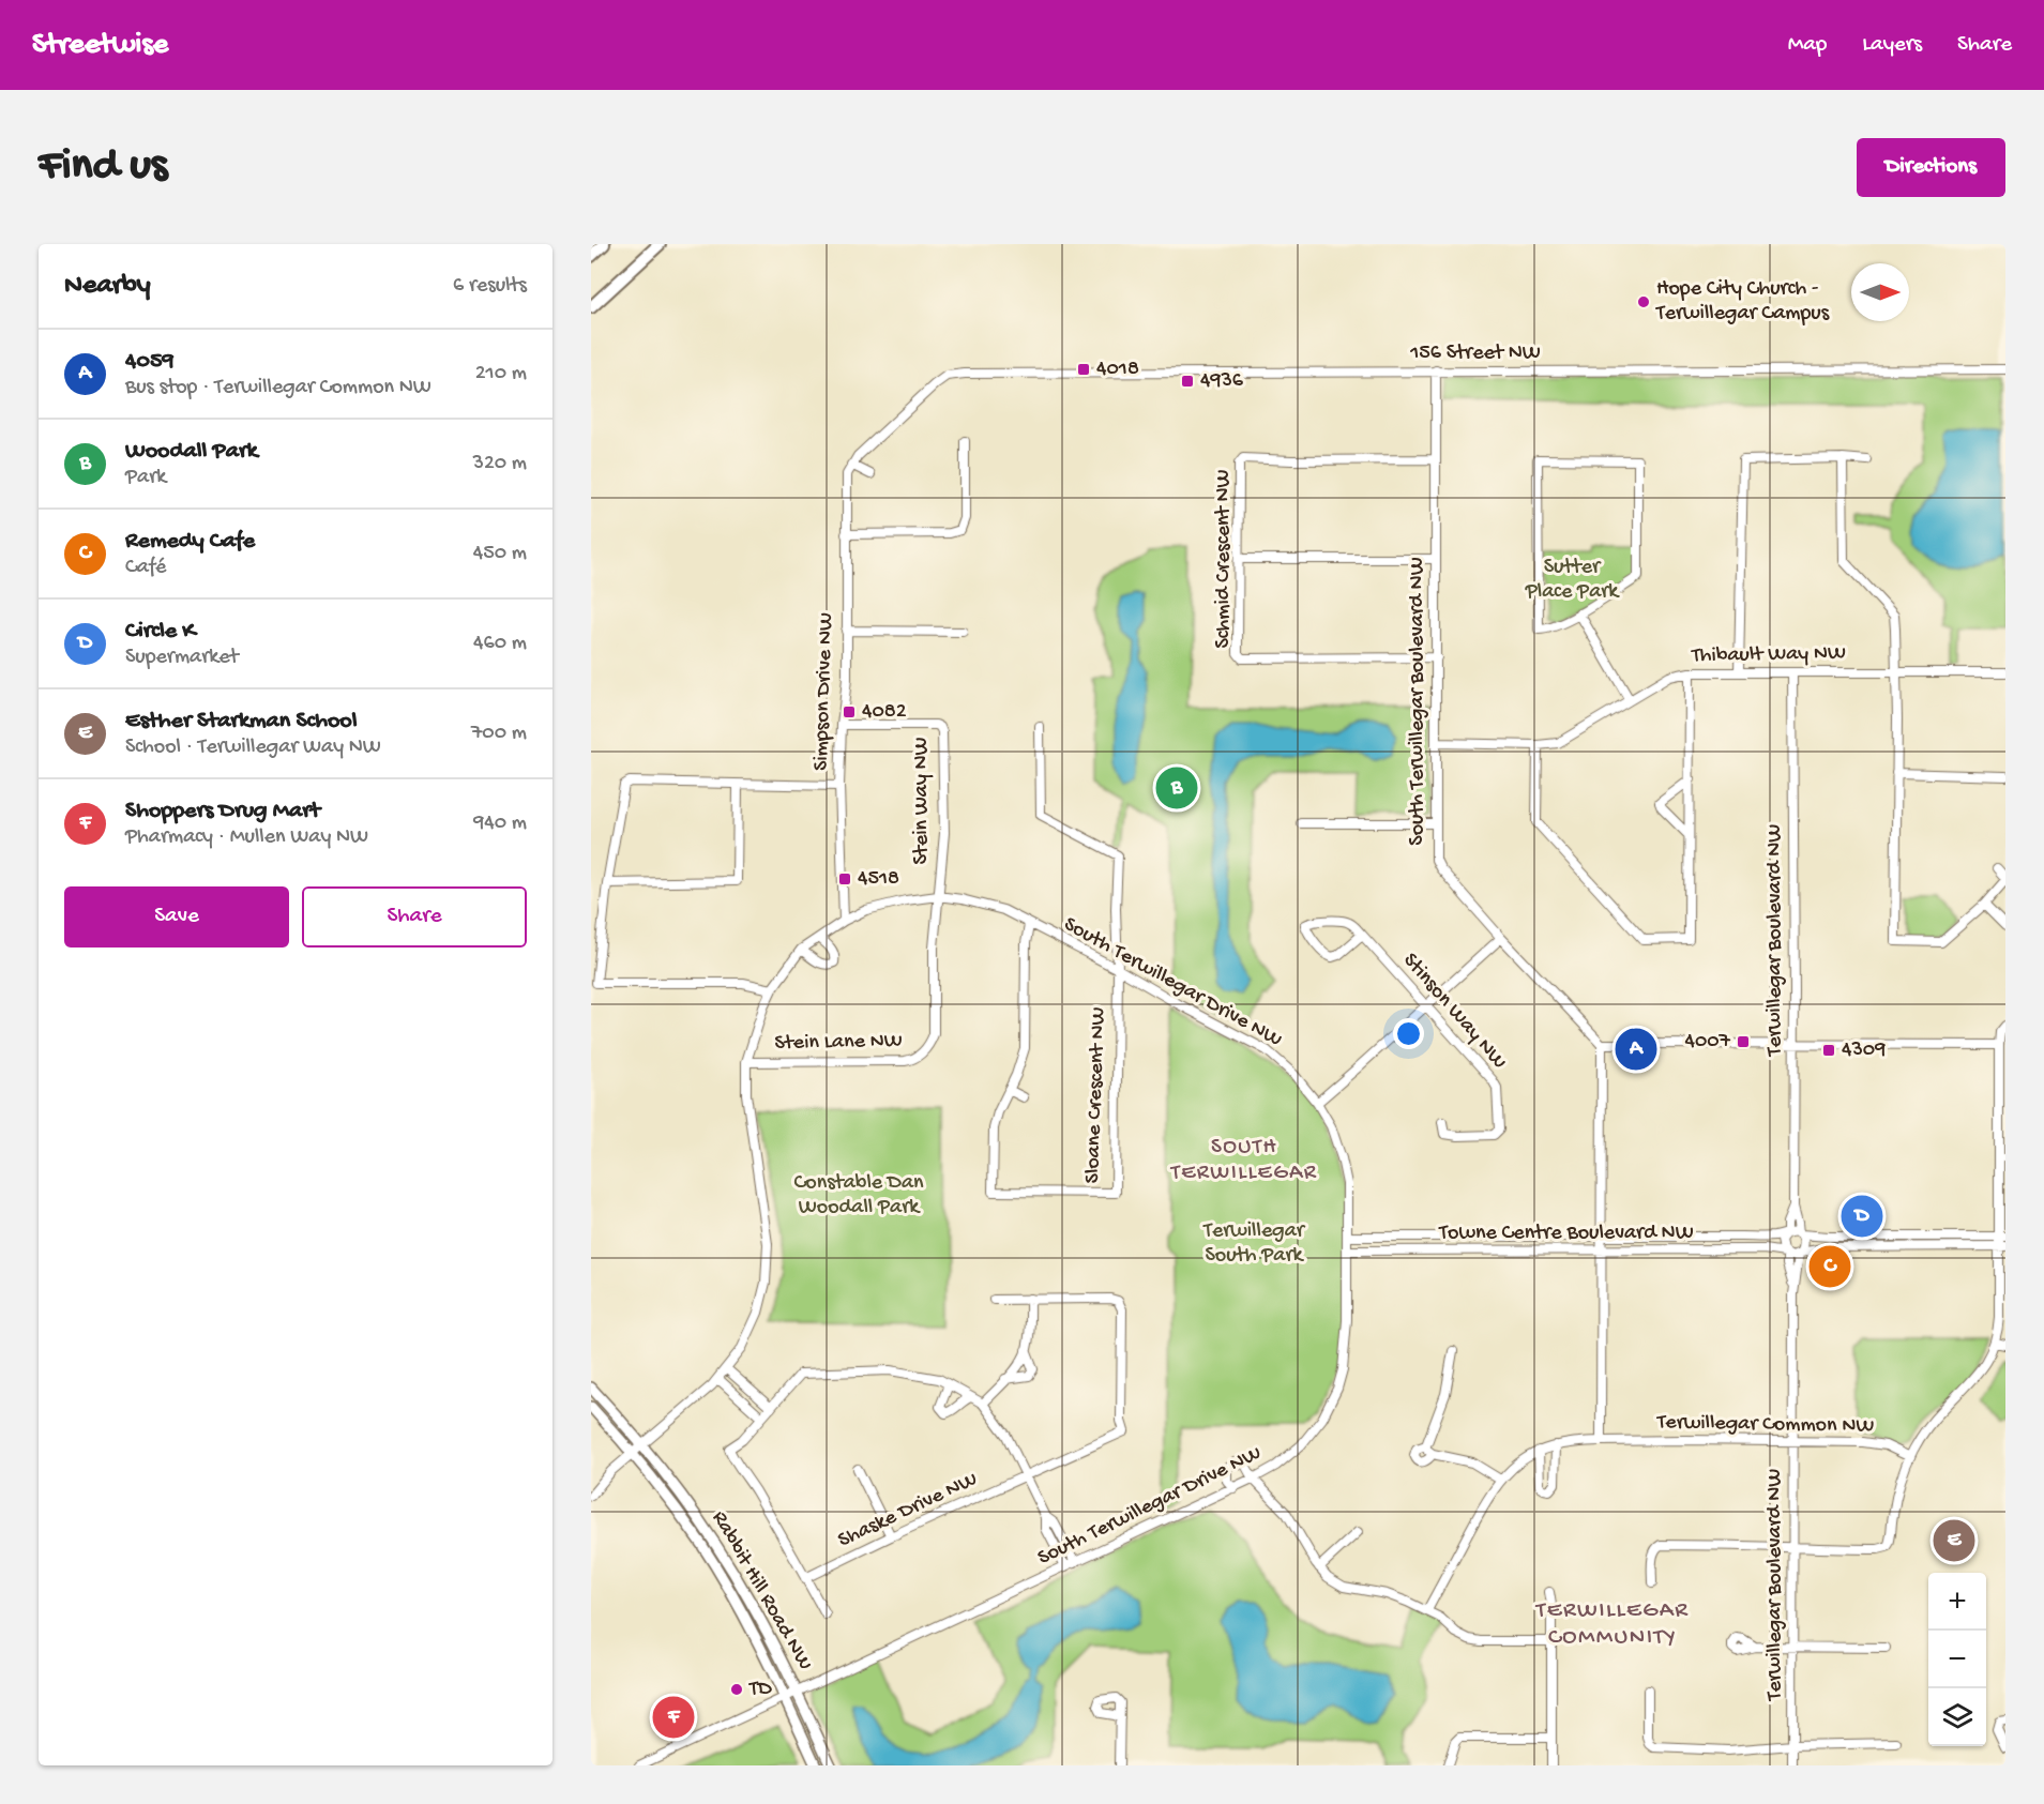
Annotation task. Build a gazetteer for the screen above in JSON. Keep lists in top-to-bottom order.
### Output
{
  "streets": {
    "main road": ["Rabbit Hill Road NW"],
    "street": [
      "156 Street NW",
      "Schmid Crescent NW",
      "Thibault Way NW",
      "Simpson Drive NW",
      "South Terwillegar Boulevard NW",
      "Stein Way NW",
      "Terwillegar Boulevard NW",
      "South Terwillegar Drive NW",
      "Stinson Way NW",
      "Stein Lane NW",
      "Sloane Crescent NW",
      "Towne Centre Boulevard NW",
      "Terwillegar Common NW",
      "Shaske Drive NW"
    ]
  },
  "crossings": [
    ["156 Street NW", "Simpson Drive NW"],
    ["156 Street NW", "South Terwillegar Boulevard NW"],
    ["Schmid Crescent NW", "South Terwillegar Boulevard NW"],
    ["Thibault Way NW", "South Terwillegar Boulevard NW"],
    ["Thibault Way NW", "Terwillegar Boulevard NW"],
    ["Simpson Drive NW", "Stein Way NW"],
    ["Simpson Drive NW", "South Terwillegar Drive NW"],
    ["Stein Way NW", "South Terwillegar Drive NW"],
    ["Stein Way NW", "Stein Lane NW"],
    ["Terwillegar Boulevard NW", "Towne Centre Boulevard NW"],
    ["Terwillegar Boulevard NW", "Terwillegar Common NW"],
    ["South Terwillegar Drive NW", "Stein Lane NW"],
    ["South Terwillegar Drive NW", "Sloane Crescent NW"],
    ["South Terwillegar Drive NW", "Towne Centre Boulevard NW"],
    ["South Terwillegar Drive NW", "Rabbit Hill Road NW"]
  ],
  "districts": ["SOUTH TERWILLEGAR", "TERWILLEGAR COMMUNITY"],
  "parks": ["Sutter Place Park", "Constable Dan Woodall Park", "Terwillegar South Park"],
  "places": {
    "other": ["Hope City Church - Terwillegar Campus", "TD"],
    "transit": [
      "4018",
      "4936",
      "4082",
      "4518",
      "4007",
      "4309"
    ]
  },
  "north": "right",
  "page": {
    "header": "Streetwise",
    "nav": ["Map", "Layers", "Share"],
    "buttons": [
      "Directions",
      ["Save", "Share"]
    ],
    "title": "Find us",
    "heading": ["Nearby", "6 results"],
    "list": [
      {
        "mark": "A",
        "name": "4059",
        "note": "Bus stop · Terwillegar Common NW",
        "value": "210 m"
      },
      {
        "mark": "B",
        "name": "Woodall Park",
        "note": "Park",
        "value": "320 m"
      },
      {
        "mark": "C",
        "name": "Remedy Cafe",
        "note": "Café",
        "value": "450 m"
      },
      {
        "mark": "D",
        "name": "Circle K",
        "note": "Supermarket",
        "value": "460 m"
      },
      {
        "mark": "E",
        "name": "Esther Starkman School",
        "note": "School · Terwillegar Way NW",
        "value": "700 m"
      },
      {
        "mark": "F",
        "name": "Shoppers Drug Mart",
        "note": "Pharmacy · Mullen Way NW",
        "value": "940 m"
      }
    ],
    "pins": [
      "B",
      "A",
      "D",
      "C",
      "E",
      "F"
    ],
    "map_buttons": ["+", "−"]
  }
}
